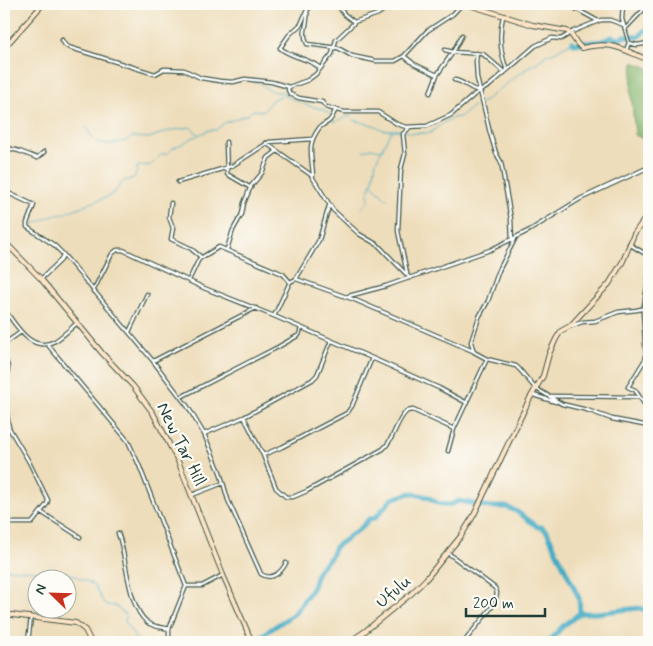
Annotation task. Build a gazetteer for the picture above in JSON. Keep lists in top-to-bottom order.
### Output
{
  "streets": {
    "street": ["New Tar Hill", "Ufulu"]
  },
  "scale_bar": "200 m",
  "north": "top left"
}
